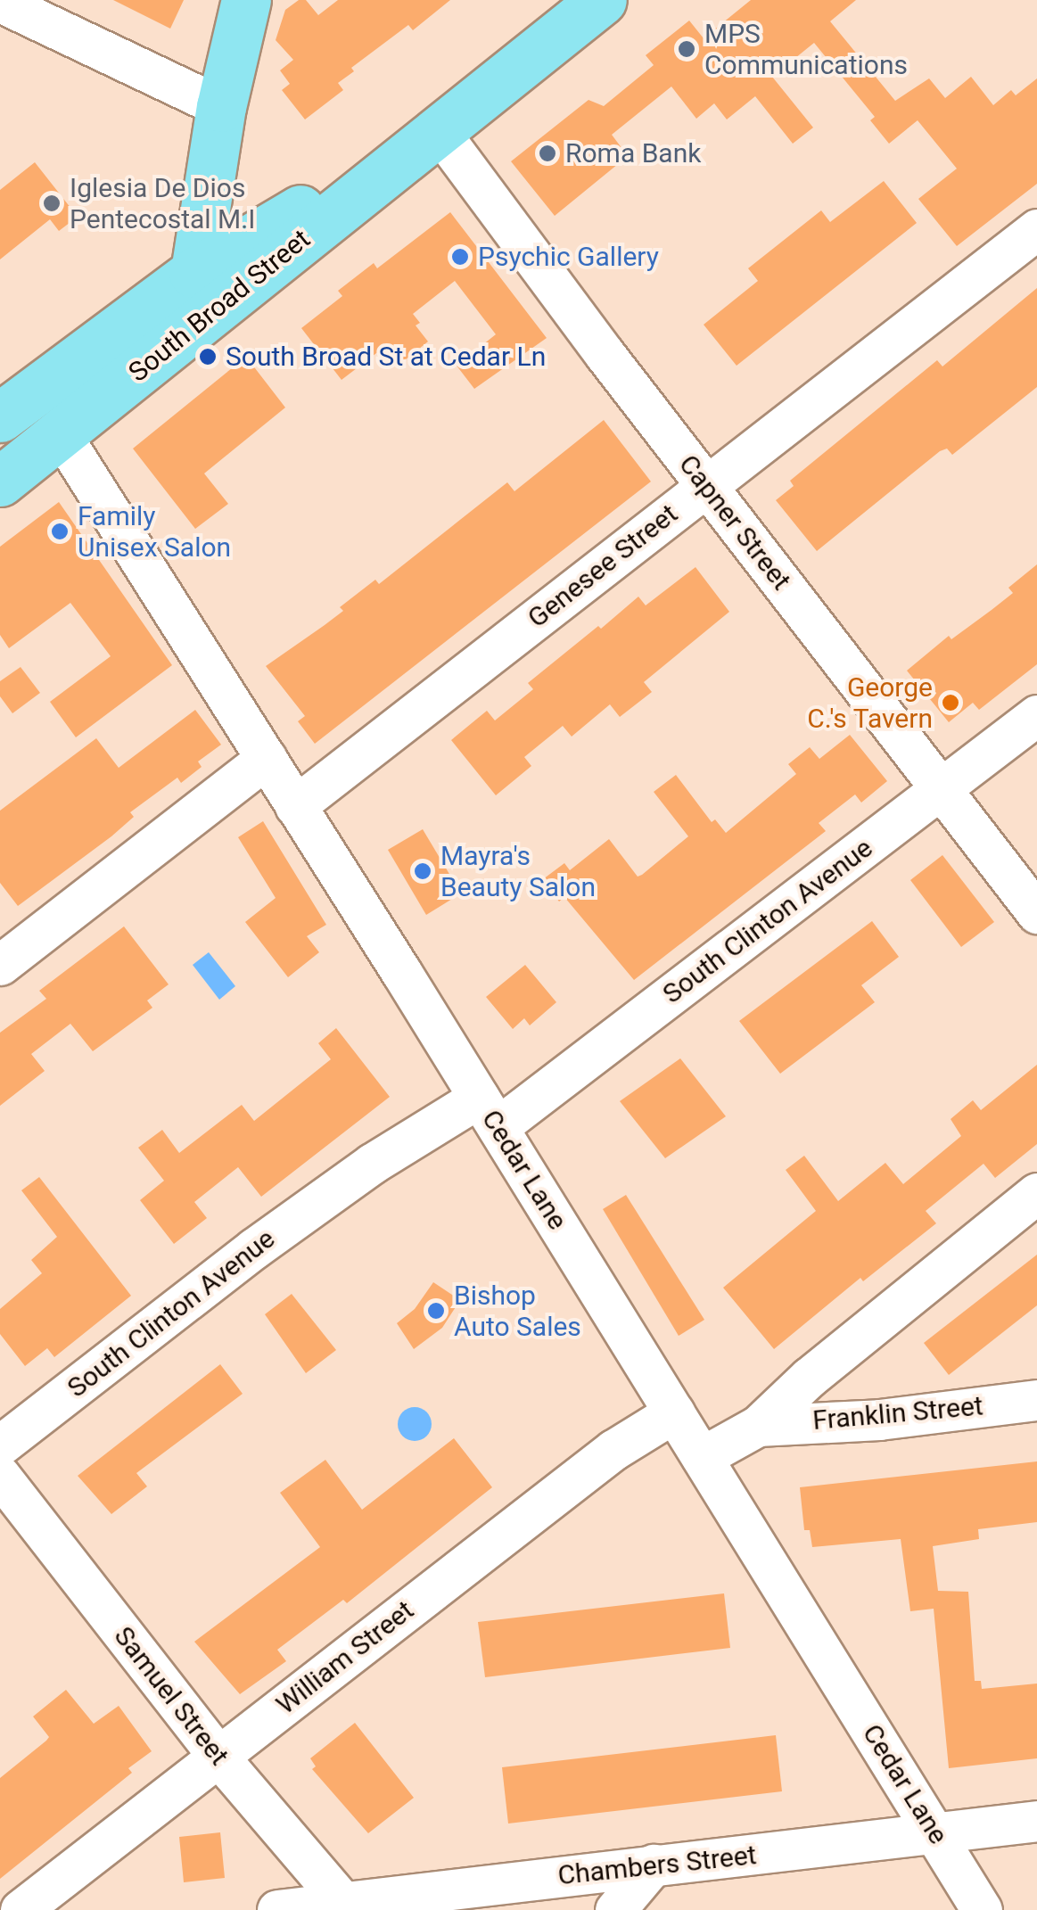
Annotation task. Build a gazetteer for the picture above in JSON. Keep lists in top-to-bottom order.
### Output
{
  "streets": {
    "main road": ["South Broad Street"],
    "street": [
      "Capner Street",
      "Genesee Street",
      "South Clinton Avenue",
      "Cedar Lane",
      "Franklin Street",
      "William Street",
      "Samuel Street",
      "Chambers Street"
    ]
  },
  "crossings": [
    ["South Broad Street", "Capner Street"],
    ["South Broad Street", "Cedar Lane"],
    ["Capner Street", "Genesee Street"],
    ["Capner Street", "South Clinton Avenue"],
    ["Genesee Street", "Cedar Lane"],
    ["South Clinton Avenue", "Cedar Lane"],
    ["Cedar Lane", "William Street"],
    ["Cedar Lane", "Chambers Street"],
    ["William Street", "Samuel Street"],
    ["Samuel Street", "Chambers Street"]
  ],
  "places": [
    "MPS Communications",
    "Roma Bank",
    "Iglesia De Dios Pentecostal M.I",
    "Psychic Gallery",
    "South Broad St at Cedar Ln",
    "Family Unisex Salon",
    "George C.'s Tavern",
    "Mayra's Beauty Salon",
    "Bishop Auto Sales"
  ]
}
